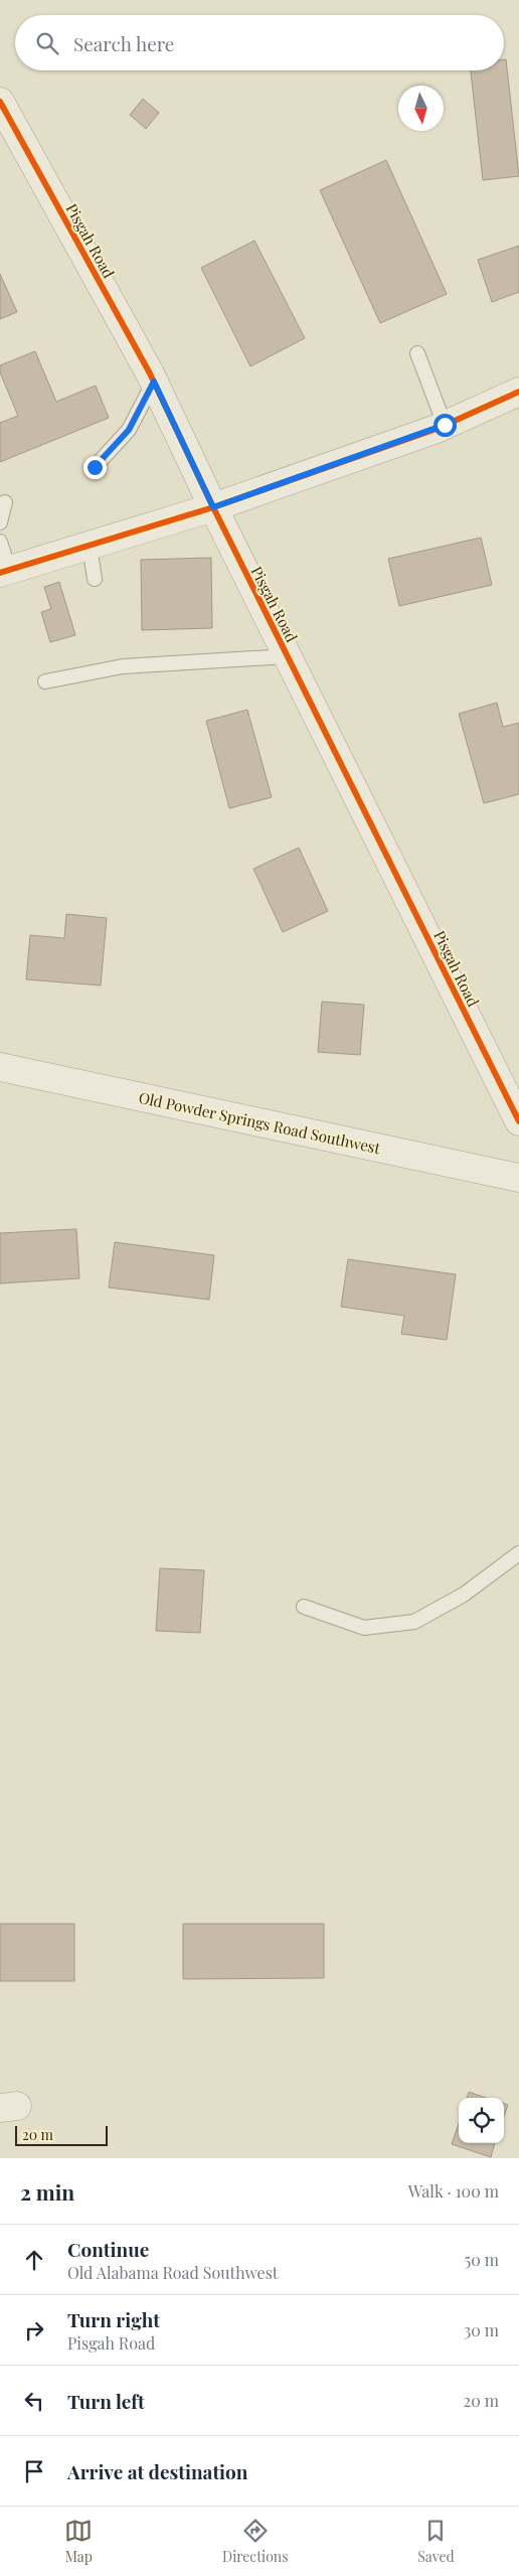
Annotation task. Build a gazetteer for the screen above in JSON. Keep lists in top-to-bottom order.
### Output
{
  "streets": {
    "street": ["Pisgah Road", "Old Powder Springs Road Southwest"]
  },
  "scale_bar": "20 m",
  "north": "bottom",
  "page": {
    "search": "Search here",
    "scale": "20 m",
    "heading": ["2 min", "Walk · 100 m"],
    "list": [
      ["Continue", "Old Alabama Road Southwest", "50 m"],
      ["Turn right", "Pisgah Road", "30 m"],
      ["Turn left", "20 m"],
      "Arrive at destination"
    ],
    "nav": ["Map", "Directions", "Saved"]
  }
}
